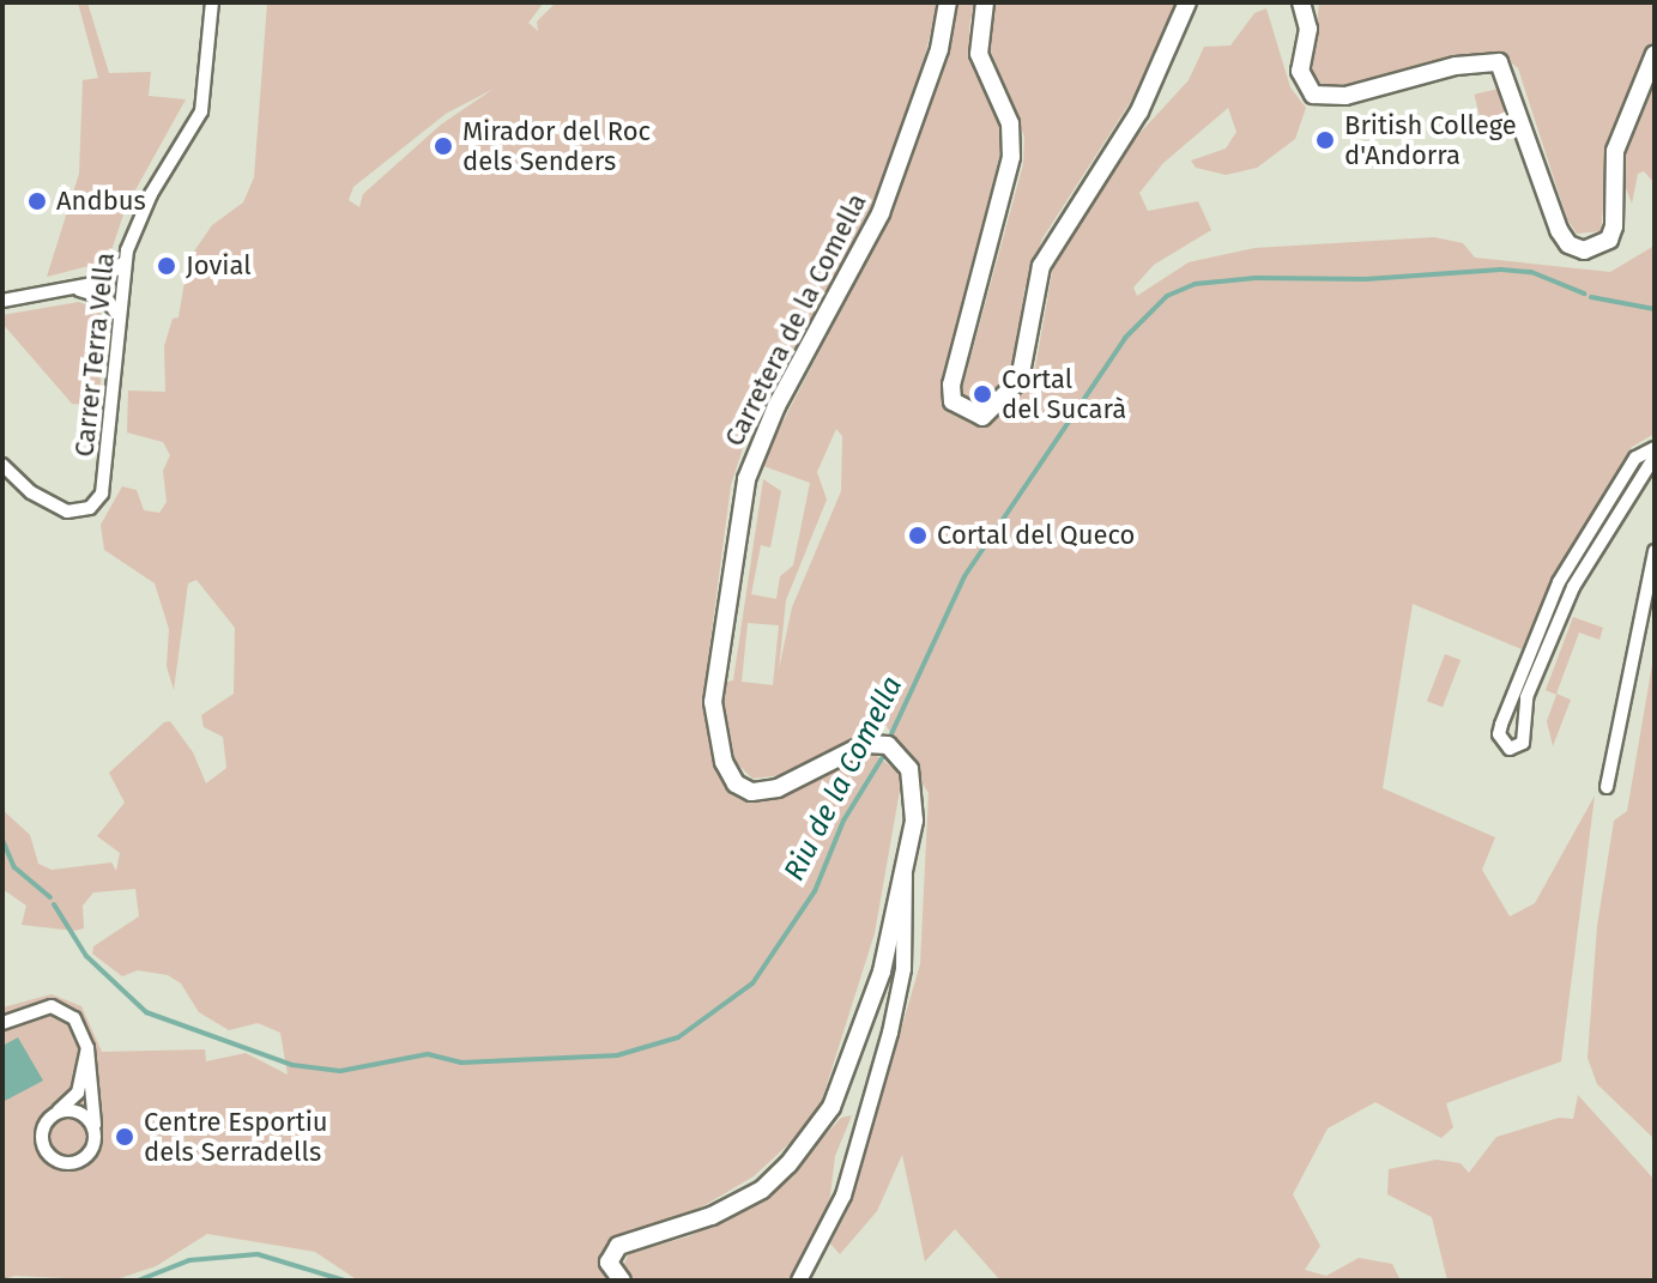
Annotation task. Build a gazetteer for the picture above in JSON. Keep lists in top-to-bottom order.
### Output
{
  "streets": {
    "main road": ["Carretera de la Comella"],
    "street": ["Carrer Terra Vella"]
  },
  "water": ["Riu de la Comella"],
  "places": [
    "British College d'Andorra",
    "Mirador del Roc dels Senders",
    "Andbus",
    "Jovial",
    "Cortal del Sucarà",
    "Cortal del Queco",
    "Centre Esportiu dels Serradells"
  ]
}
